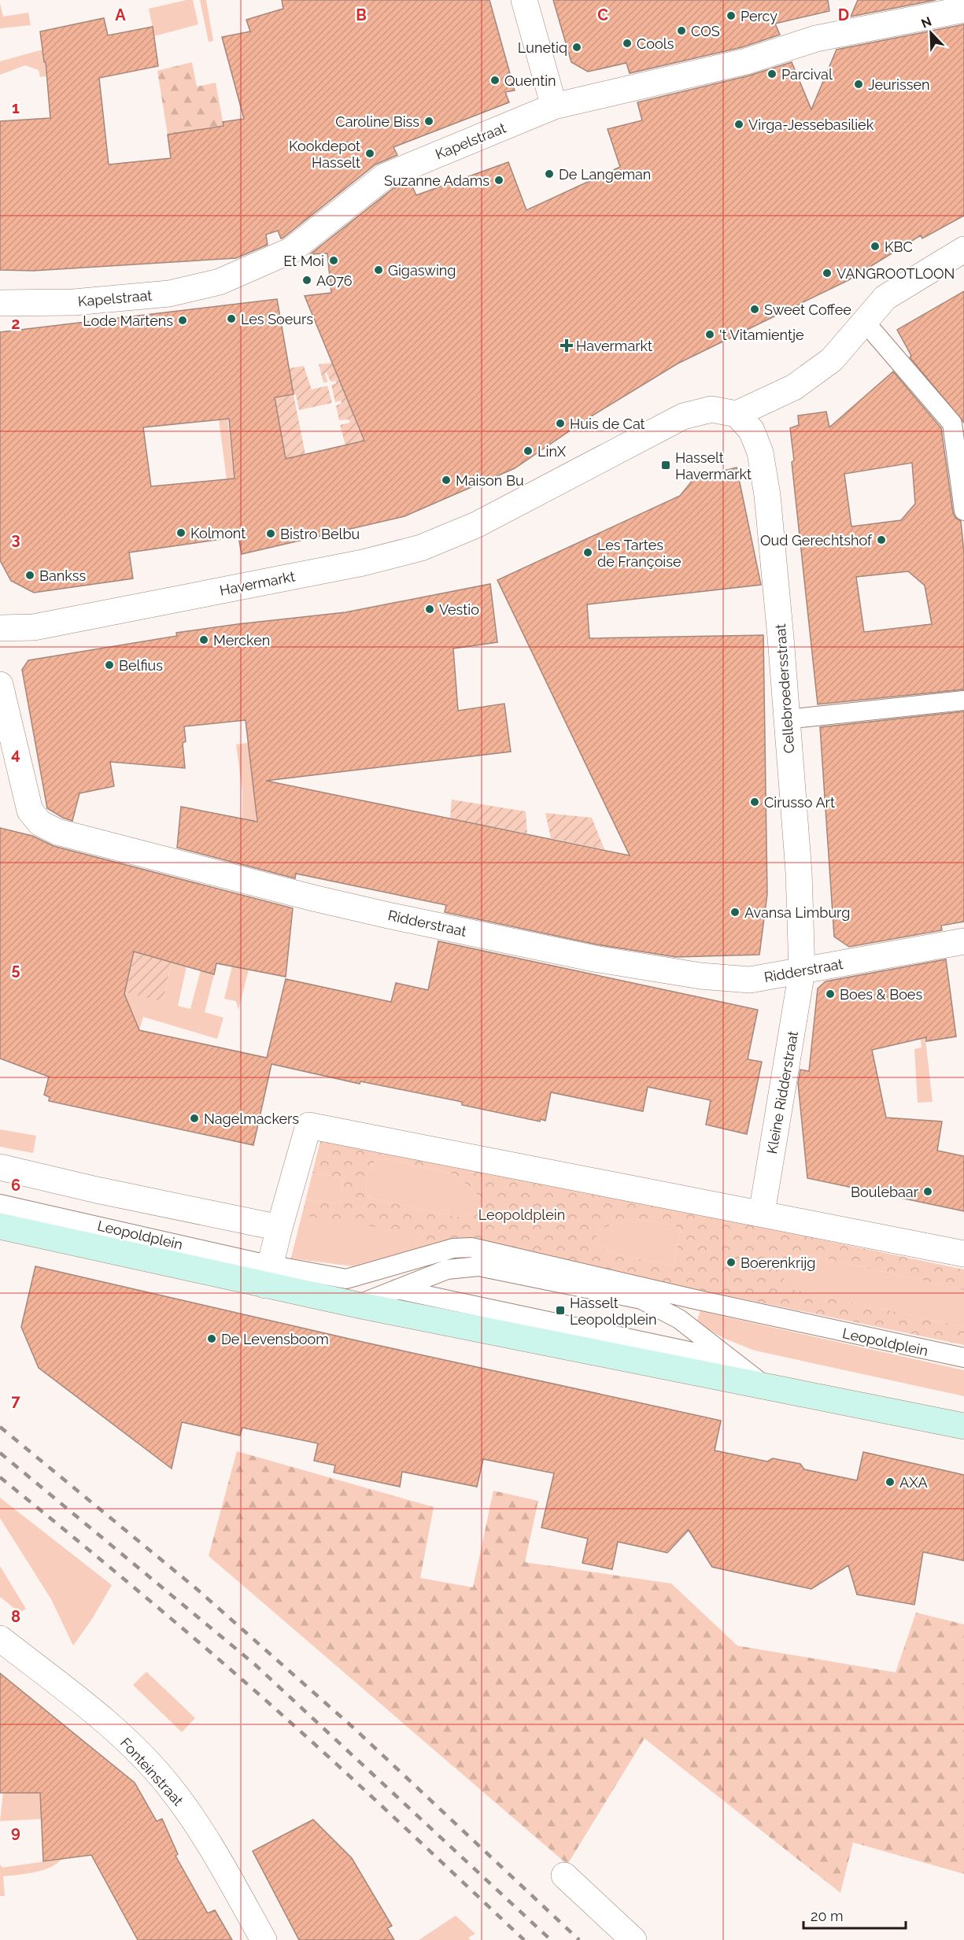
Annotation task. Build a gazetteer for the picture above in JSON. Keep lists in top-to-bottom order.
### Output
{
  "streets": {
    "main road": ["Leopoldplein"],
    "street": [
      "Kapelstraat",
      "Havermarkt",
      "Cellebroedersstraat",
      "Ridderstraat",
      "Kleine Ridderstraat",
      "Fonteinstraat"
    ]
  },
  "crossings": [
    ["Havermarkt", "Cellebroedersstraat"],
    ["Cellebroedersstraat", "Ridderstraat"],
    ["Cellebroedersstraat", "Kleine Ridderstraat"],
    ["Ridderstraat", "Kleine Ridderstraat"]
  ],
  "parks": ["Leopoldplein"],
  "places": {
    "other": [
      "Percy",
      "COS",
      "Cools",
      "Lunetiq",
      "Parcival",
      "Quentin",
      "Jeurissen",
      "Caroline Biss",
      "Virga-Jessebasiliek",
      "Kookdepot Hasselt",
      "De Langeman",
      "Suzanne Adams",
      "KBC",
      "Et Moi",
      "Gigaswing",
      "VANGROOTLOON",
      "AO76",
      "Sweet Coffee",
      "Les Soeurs",
      "Lode Martens",
      "'t Vitamientje",
      "Huis de Cat",
      "LinX",
      "Maison Bu",
      "Kolmont",
      "Bistro Belbu",
      "Oud Gerechtshof",
      "Les Tartes de Françoise",
      "Bankss",
      "Vestio",
      "Mercken",
      "Belfius",
      "Cirusso Art",
      "Avansa Limburg",
      "Boes & Boes",
      "Nagelmackers",
      "Boulebaar",
      "Boerenkrijg",
      "De Levensboom",
      "AXA"
    ],
    "health": ["Havermarkt"],
    "transit": ["Hasselt Havermarkt", "Hasselt Leopoldplein"]
  },
  "scale_bar": "20 m",
  "north": "top left",
  "grid": {
    "columns": [
      "A",
      "B",
      "C",
      "D"
    ],
    "rows": [
      "1",
      "2",
      "3",
      "4",
      "5",
      "6",
      "7",
      "8",
      "9"
    ]
  }
}
